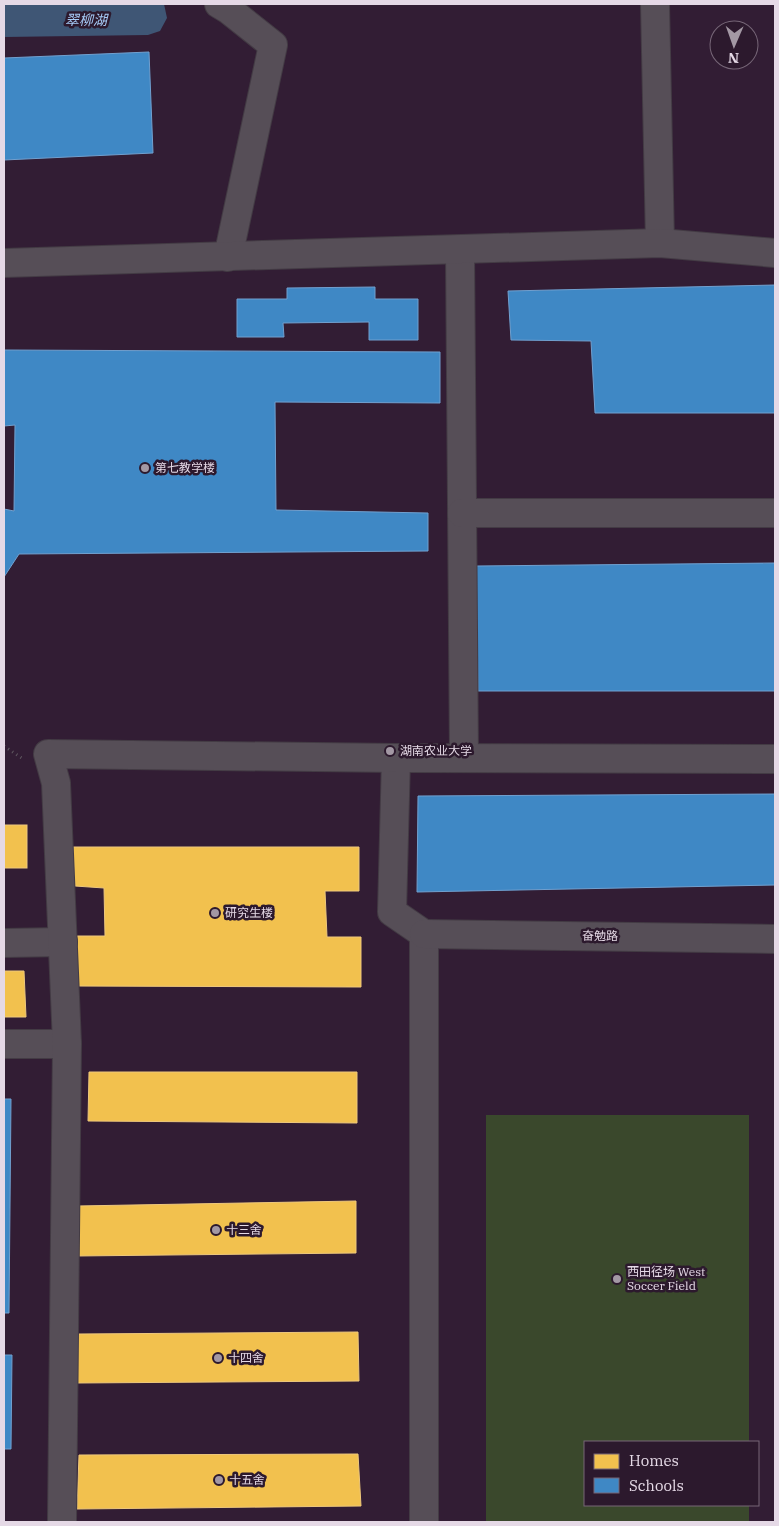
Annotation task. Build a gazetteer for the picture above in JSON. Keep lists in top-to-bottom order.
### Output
{
  "streets": {
    "street": ["奋勉路"]
  },
  "water": ["翠柳湖"],
  "places": [
    "第七教学楼",
    "湖南农业大学",
    "研究生楼",
    "十三舍",
    "西田径场 West Soccer Field",
    "十四舍",
    "十五舍"
  ],
  "legend": ["Homes", "Schools"],
  "north": "bottom"
}
